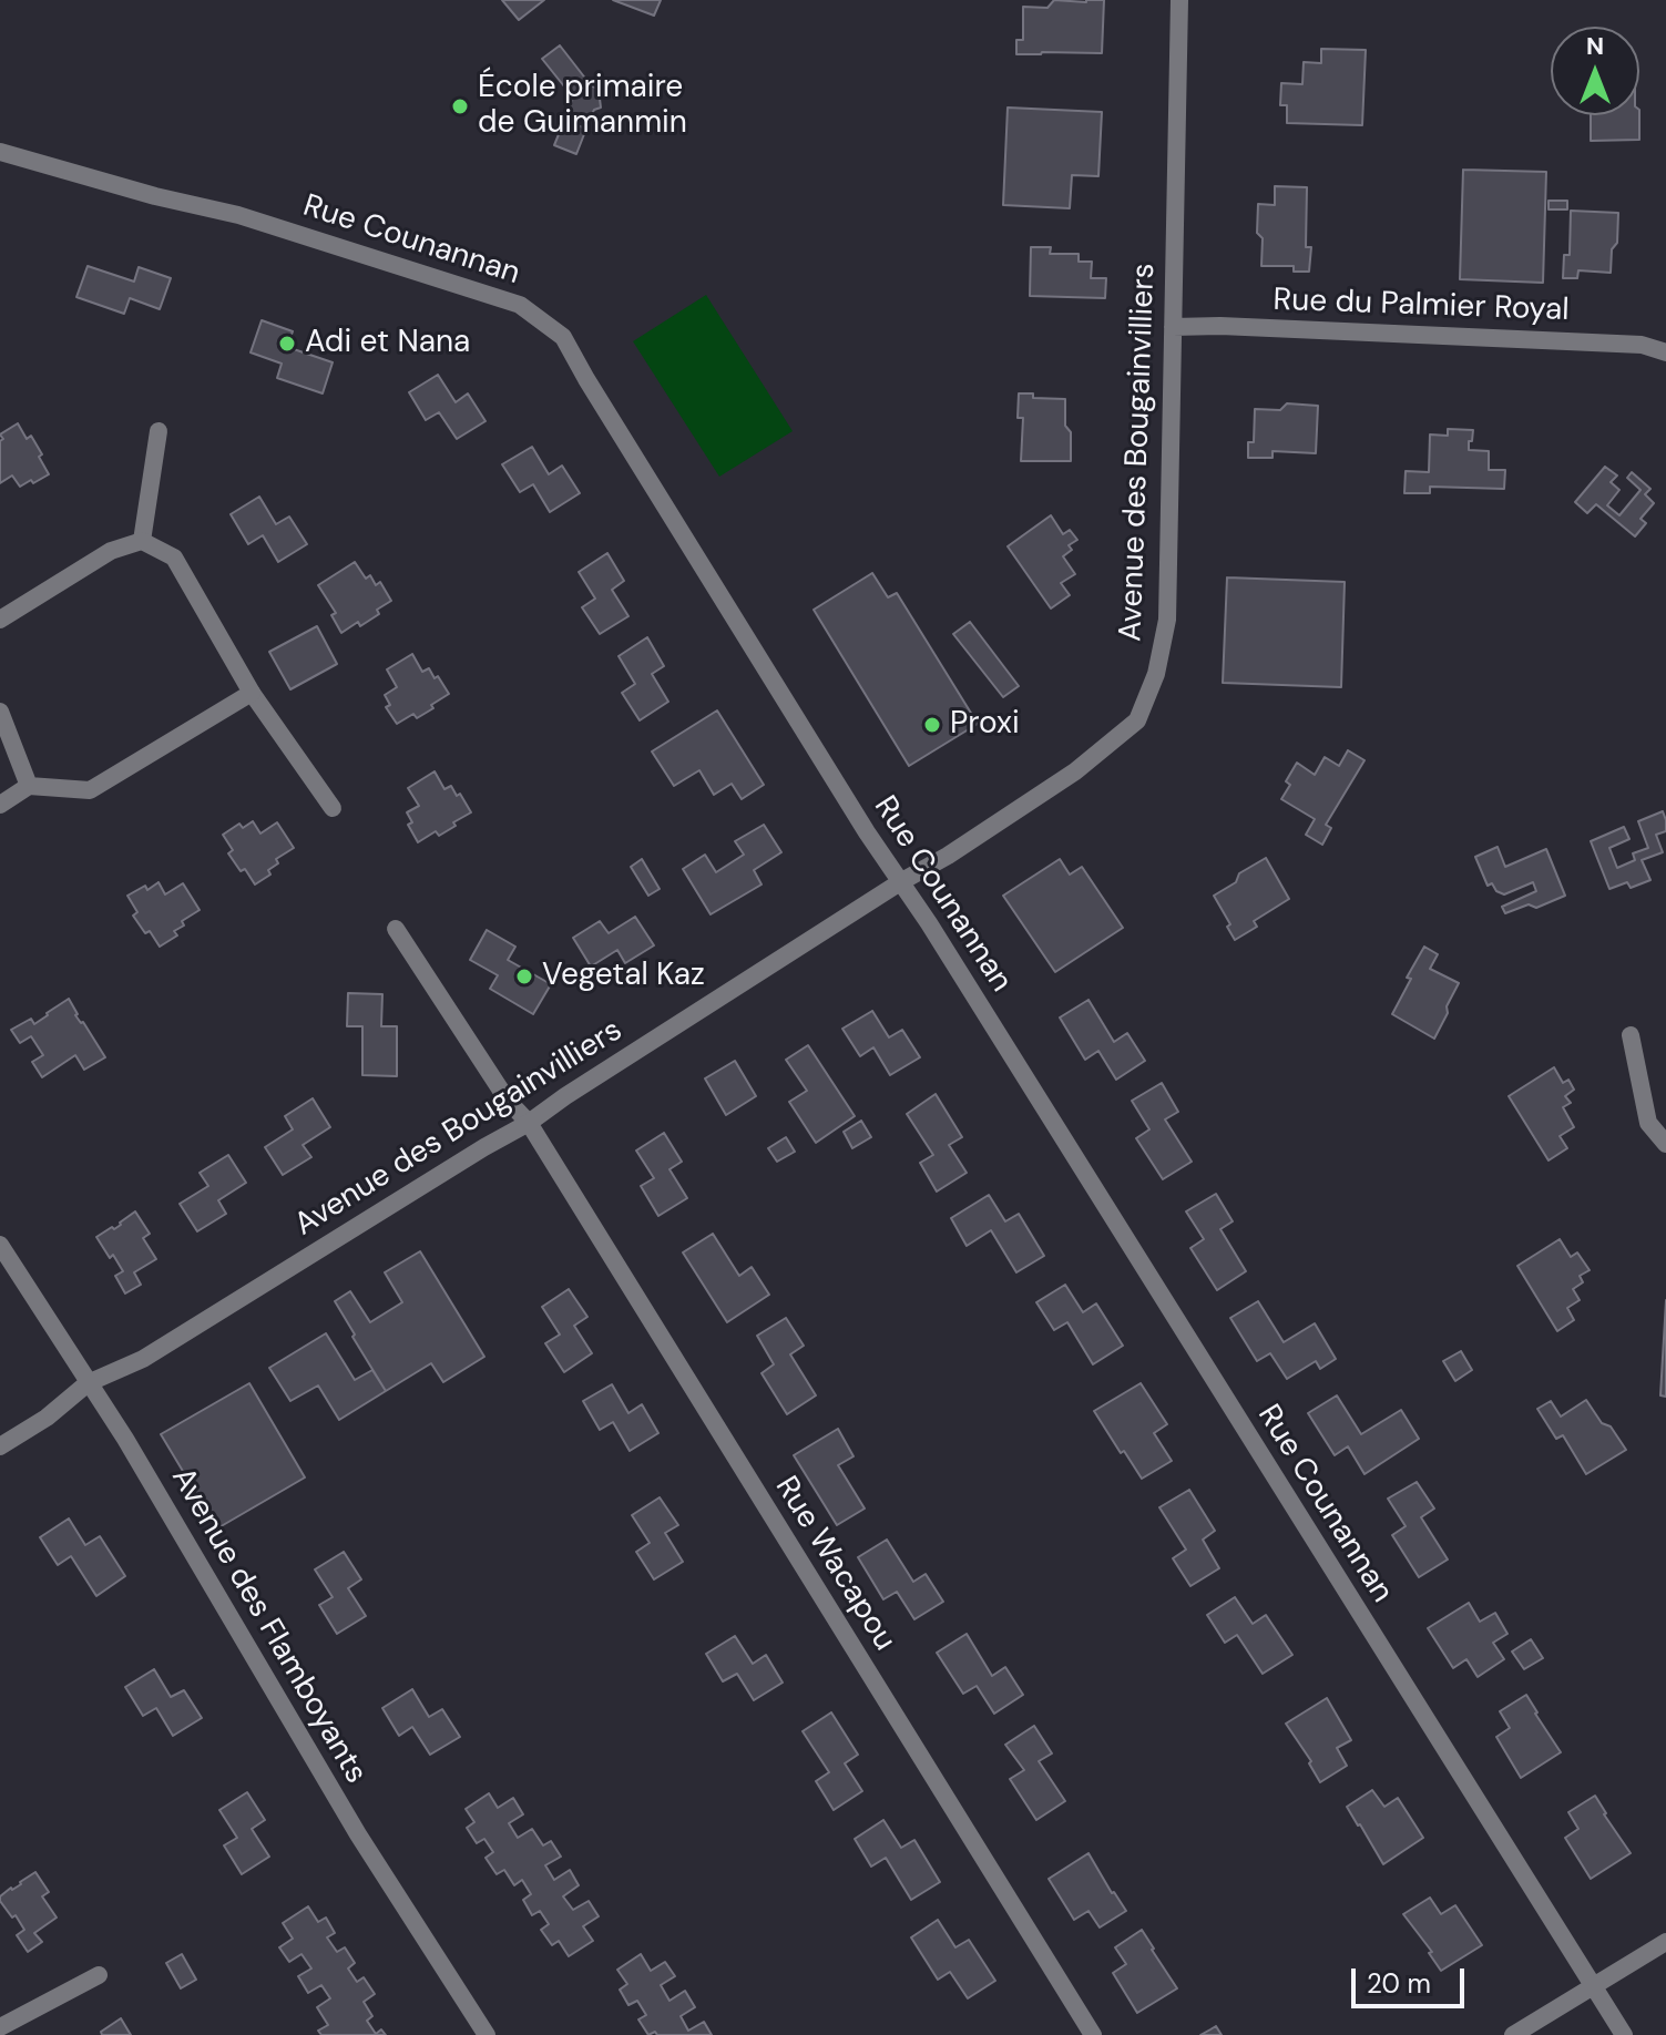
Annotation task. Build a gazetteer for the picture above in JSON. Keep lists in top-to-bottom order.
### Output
{
  "streets": {
    "street": [
      "Rue Counannan",
      "Rue du Palmier Royal",
      "Avenue des Bougainvilliers",
      "Rue Wacapou",
      "Avenue des Flamboyants"
    ]
  },
  "crossings": [
    ["Rue Counannan", "Avenue des Bougainvilliers"],
    ["Rue du Palmier Royal", "Avenue des Bougainvilliers"],
    ["Avenue des Bougainvilliers", "Rue Wacapou"],
    ["Avenue des Bougainvilliers", "Avenue des Flamboyants"]
  ],
  "places": [
    "École primaire de Guimanmin",
    "Adi et Nana",
    "Proxi",
    "Vegetal Kaz"
  ],
  "scale_bar": "20 m",
  "north": "top"
}
